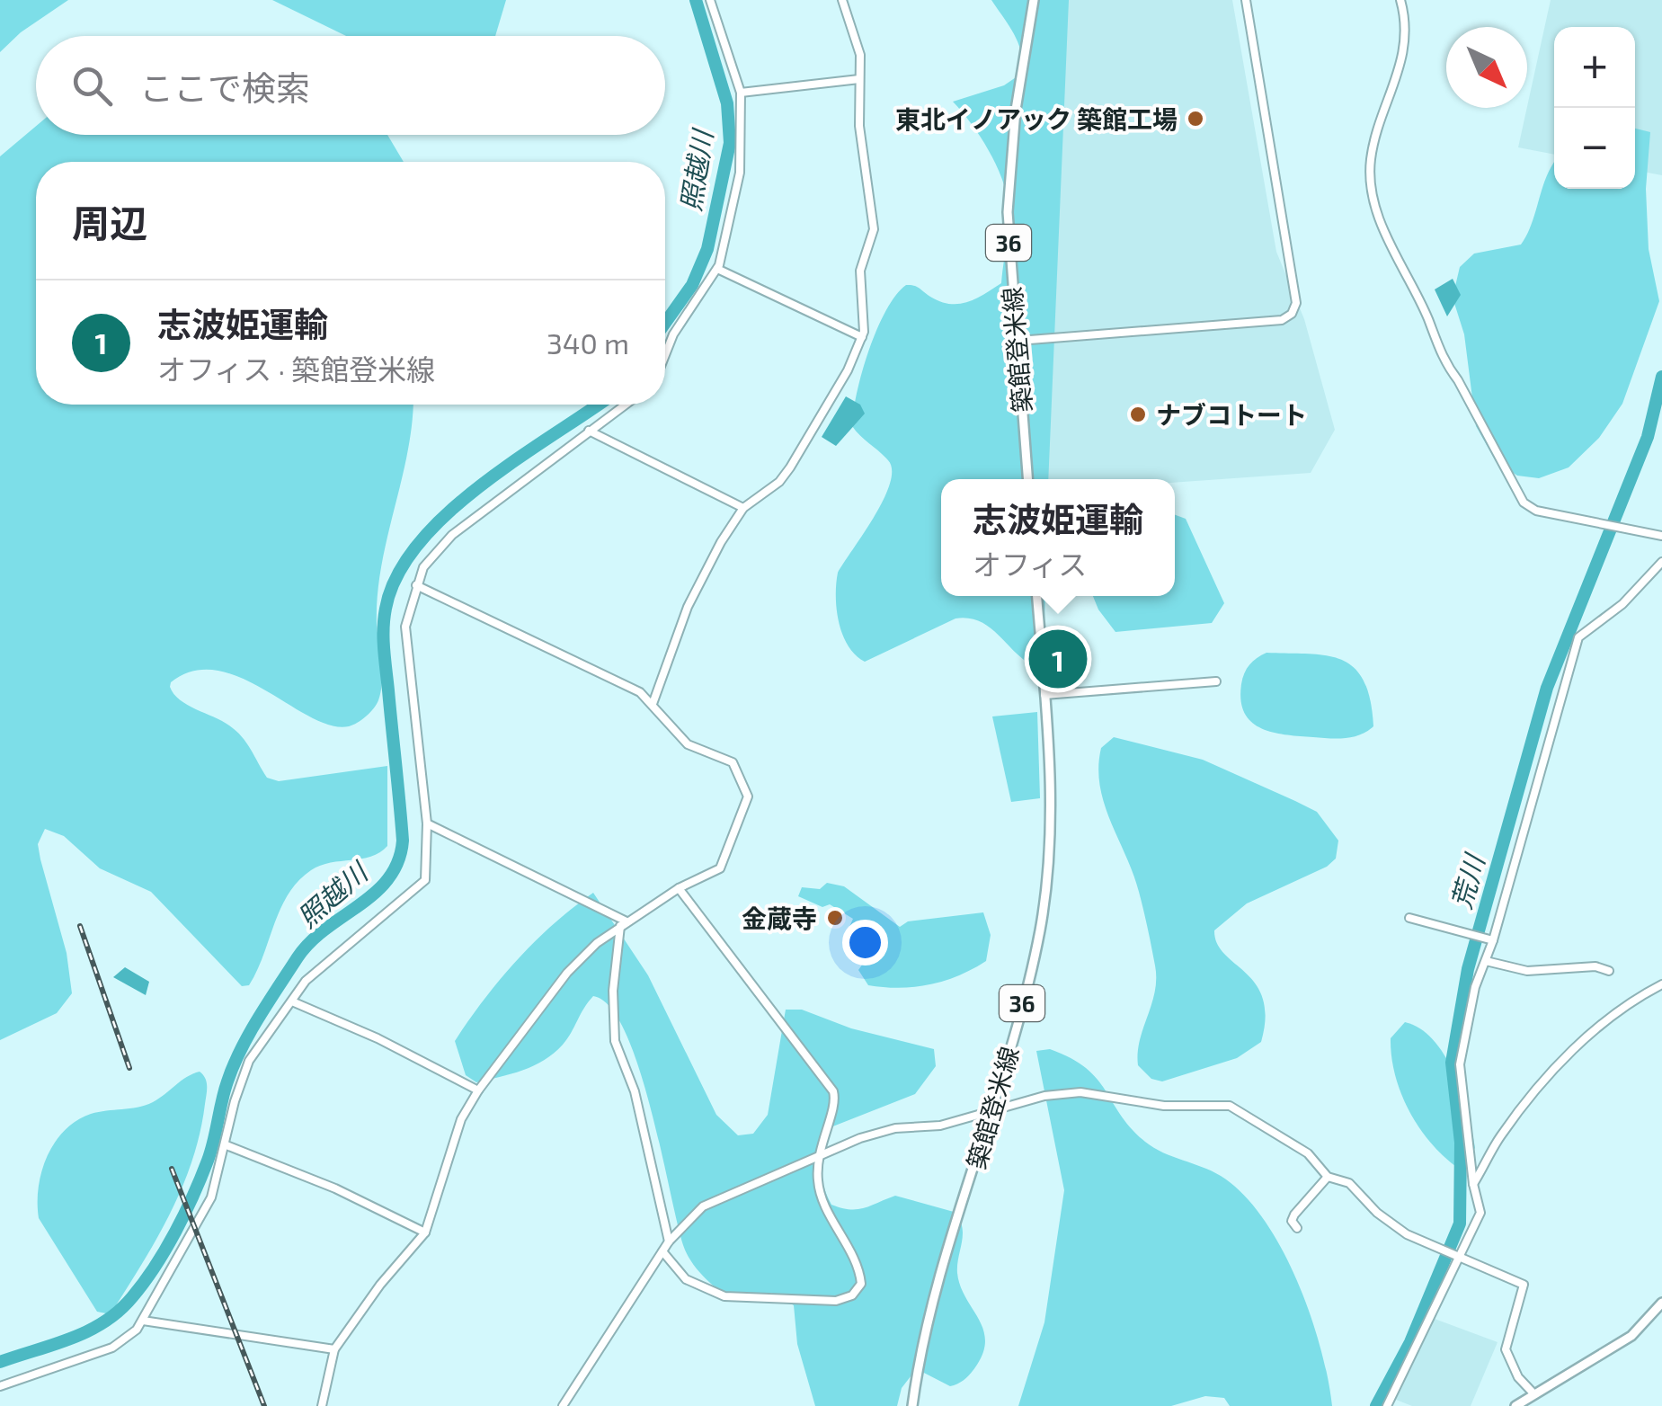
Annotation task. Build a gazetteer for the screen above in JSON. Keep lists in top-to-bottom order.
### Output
{
  "streets": {
    "main road": ["36", "築館登米線"]
  },
  "water": ["照越川", "荒川"],
  "places": ["東北イノアック 築館工場", "ナブコトート", "金蔵寺"],
  "north": "bottom right",
  "page": {
    "map_buttons": ["+", "−"],
    "search": "ここで検索",
    "heading": "周辺",
    "list": [
      {
        "mark": "1",
        "name": "志波姫運輸",
        "note": "オフィス · 築館登米線",
        "value": "340 m"
      }
    ],
    "popup": ["志波姫運輸", "オフィス"],
    "pins": "1"
  }
}
